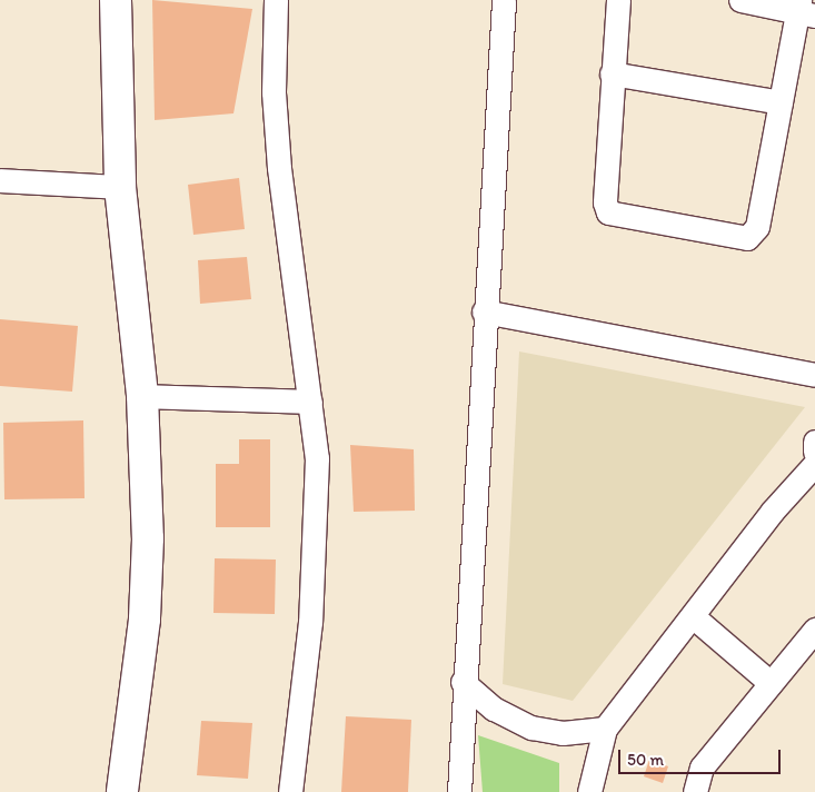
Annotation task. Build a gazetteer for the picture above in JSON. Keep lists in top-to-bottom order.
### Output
{
  "scale_bar": "50 m"
}
